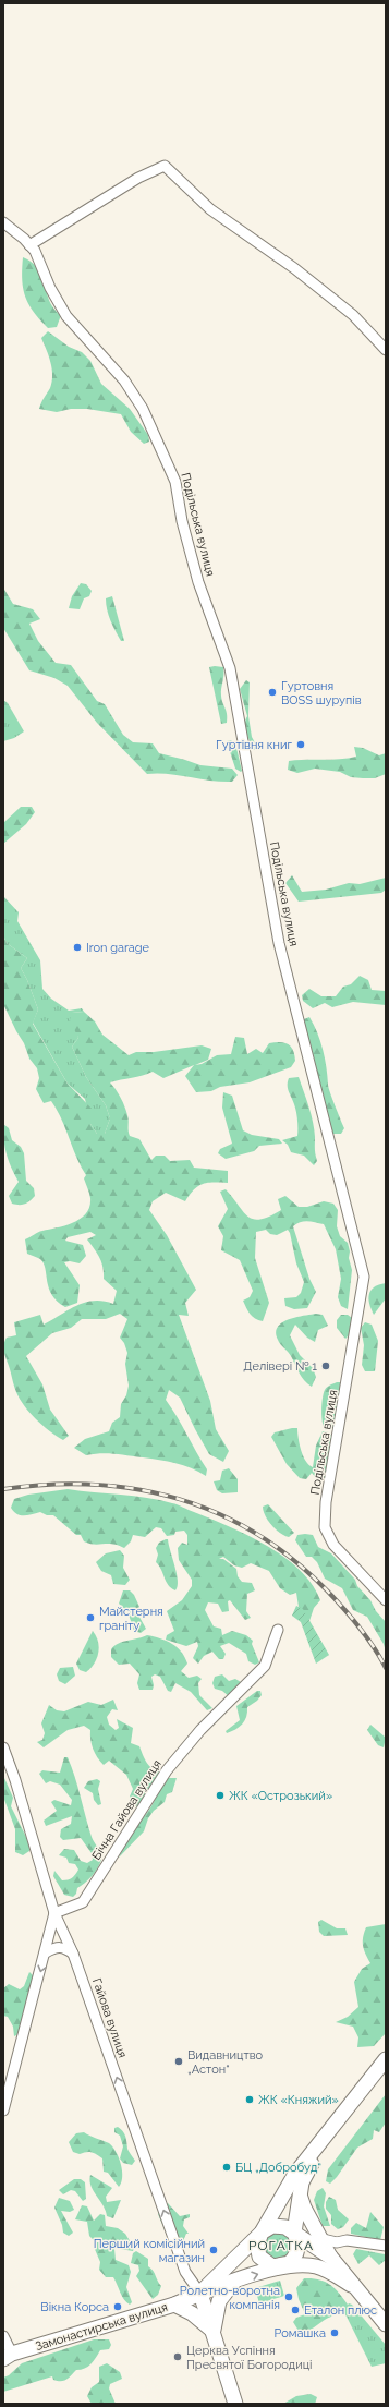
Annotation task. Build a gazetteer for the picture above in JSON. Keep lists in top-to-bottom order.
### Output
{
  "streets": {
    "main road": ["Замонастирська вулиця"],
    "street": ["Подільська вулиця", "Бічна Гайова вулиця", "Гайова вулиця"]
  },
  "crossings": [
    ["Бічна Гайова вулиця", "Гайова вулиця"],
    ["Гайова вулиця", "Замонастирська вулиця"]
  ],
  "one_way": ["Гайова вулиця"],
  "districts": ["РОГАТКА"],
  "places": [
    "Гуртовня BOSS шурупів",
    "Гуртівня книг",
    "Iron garage",
    "Делівері № 1",
    "Майстерня граніту",
    "ЖК «Острозький»",
    "Видавництво „Астон“",
    "ЖК «Княжий»",
    "БЦ „Добробуд“",
    "Перший комісійний магазин",
    "Ролетно-воротна компанія",
    "Вікна Корса",
    "Еталон плюс",
    "Ромашка",
    "Церква Успіння Пресвятої Богородиці"
  ]
}
